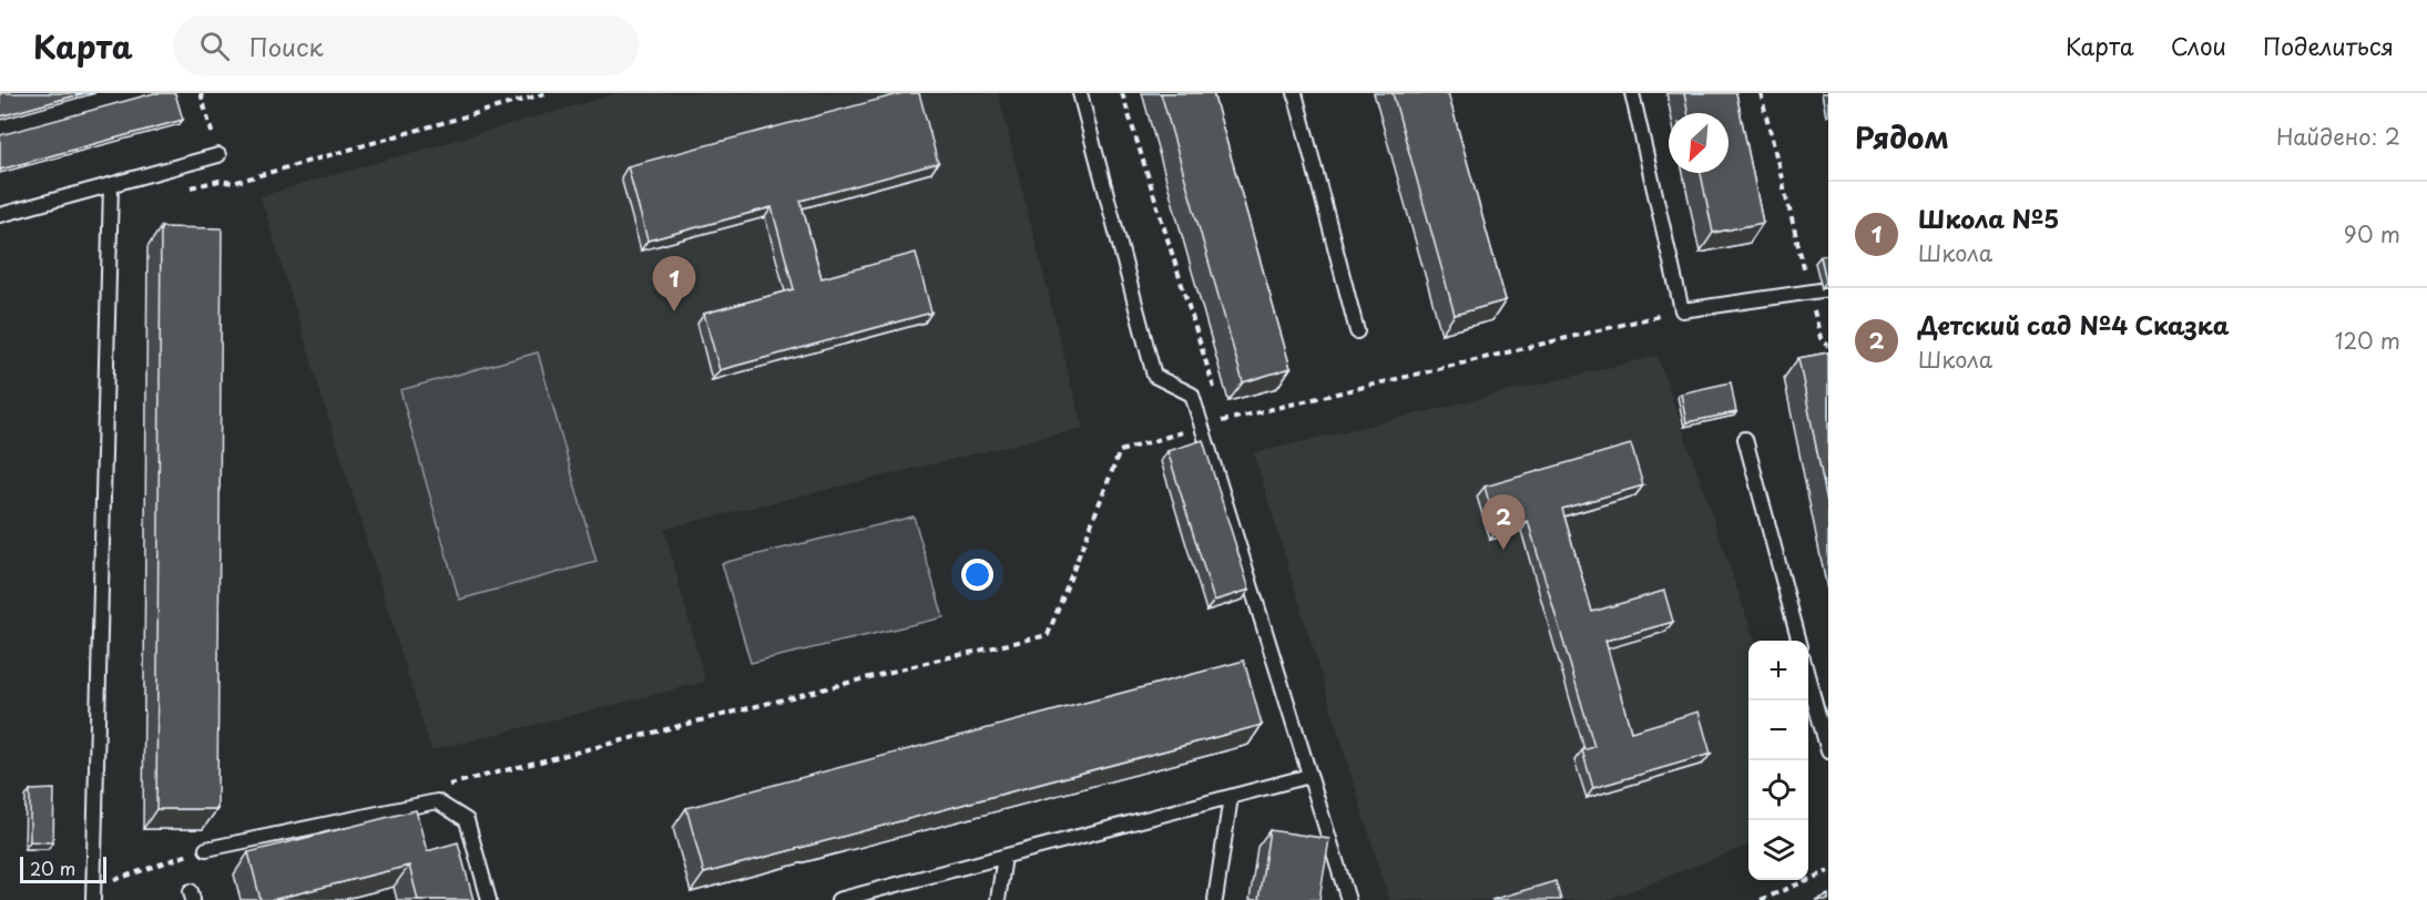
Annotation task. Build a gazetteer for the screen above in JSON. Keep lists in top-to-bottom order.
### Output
{
  "scale_bar": "20 m",
  "north": "bottom left",
  "page": {
    "header": "Карта",
    "search": "Поиск",
    "nav": ["Карта", "Слои", "Поделиться"],
    "heading": ["Рядом", "Найдено: 2"],
    "list": [
      {
        "mark": "1",
        "name": "Школа №5",
        "note": "Школа",
        "value": "90 m"
      },
      {
        "mark": "2",
        "name": "Детский сад №4 Сказка",
        "note": "Школа",
        "value": "120 m"
      }
    ],
    "pins": ["1", "2"],
    "map_buttons": ["+", "−"],
    "scale": "20 m"
  }
}
